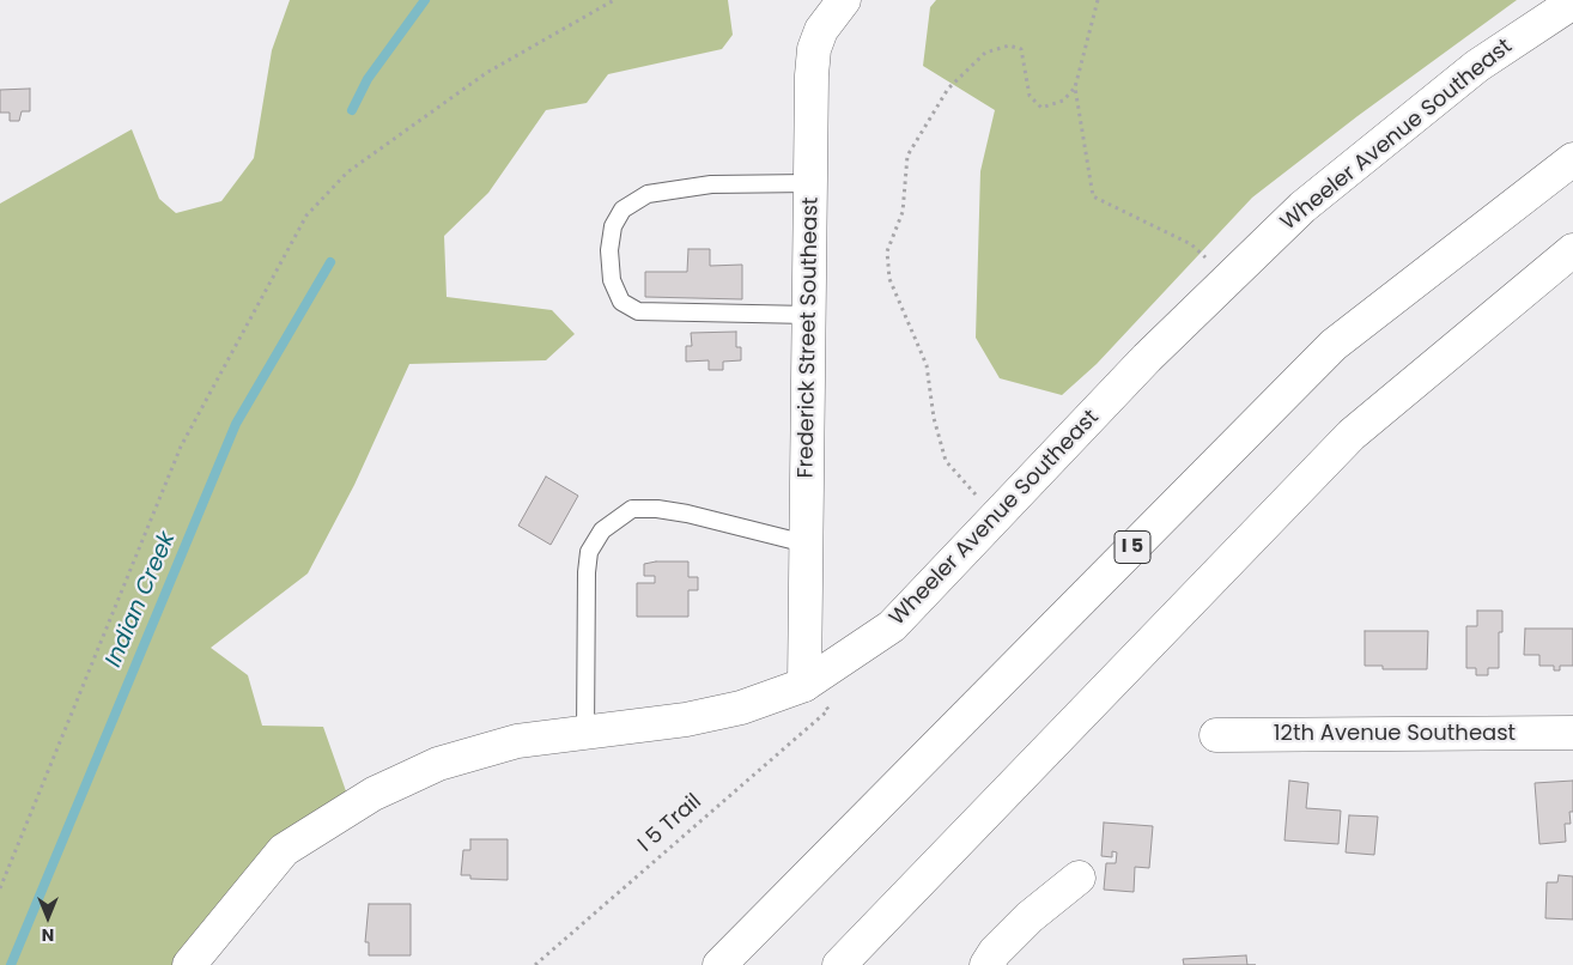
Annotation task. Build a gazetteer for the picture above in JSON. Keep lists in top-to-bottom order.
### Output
{
  "streets": {
    "main road": [
      "Wheeler Avenue Southeast",
      "Frederick Street Southeast",
      "I 5",
      "12th Avenue Southeast"
    ],
    "path": ["I 5 Trail"]
  },
  "crossings": [
    ["Wheeler Avenue Southeast", "Frederick Street Southeast"]
  ],
  "water": ["Indian Creek"],
  "north": "bottom"
}
